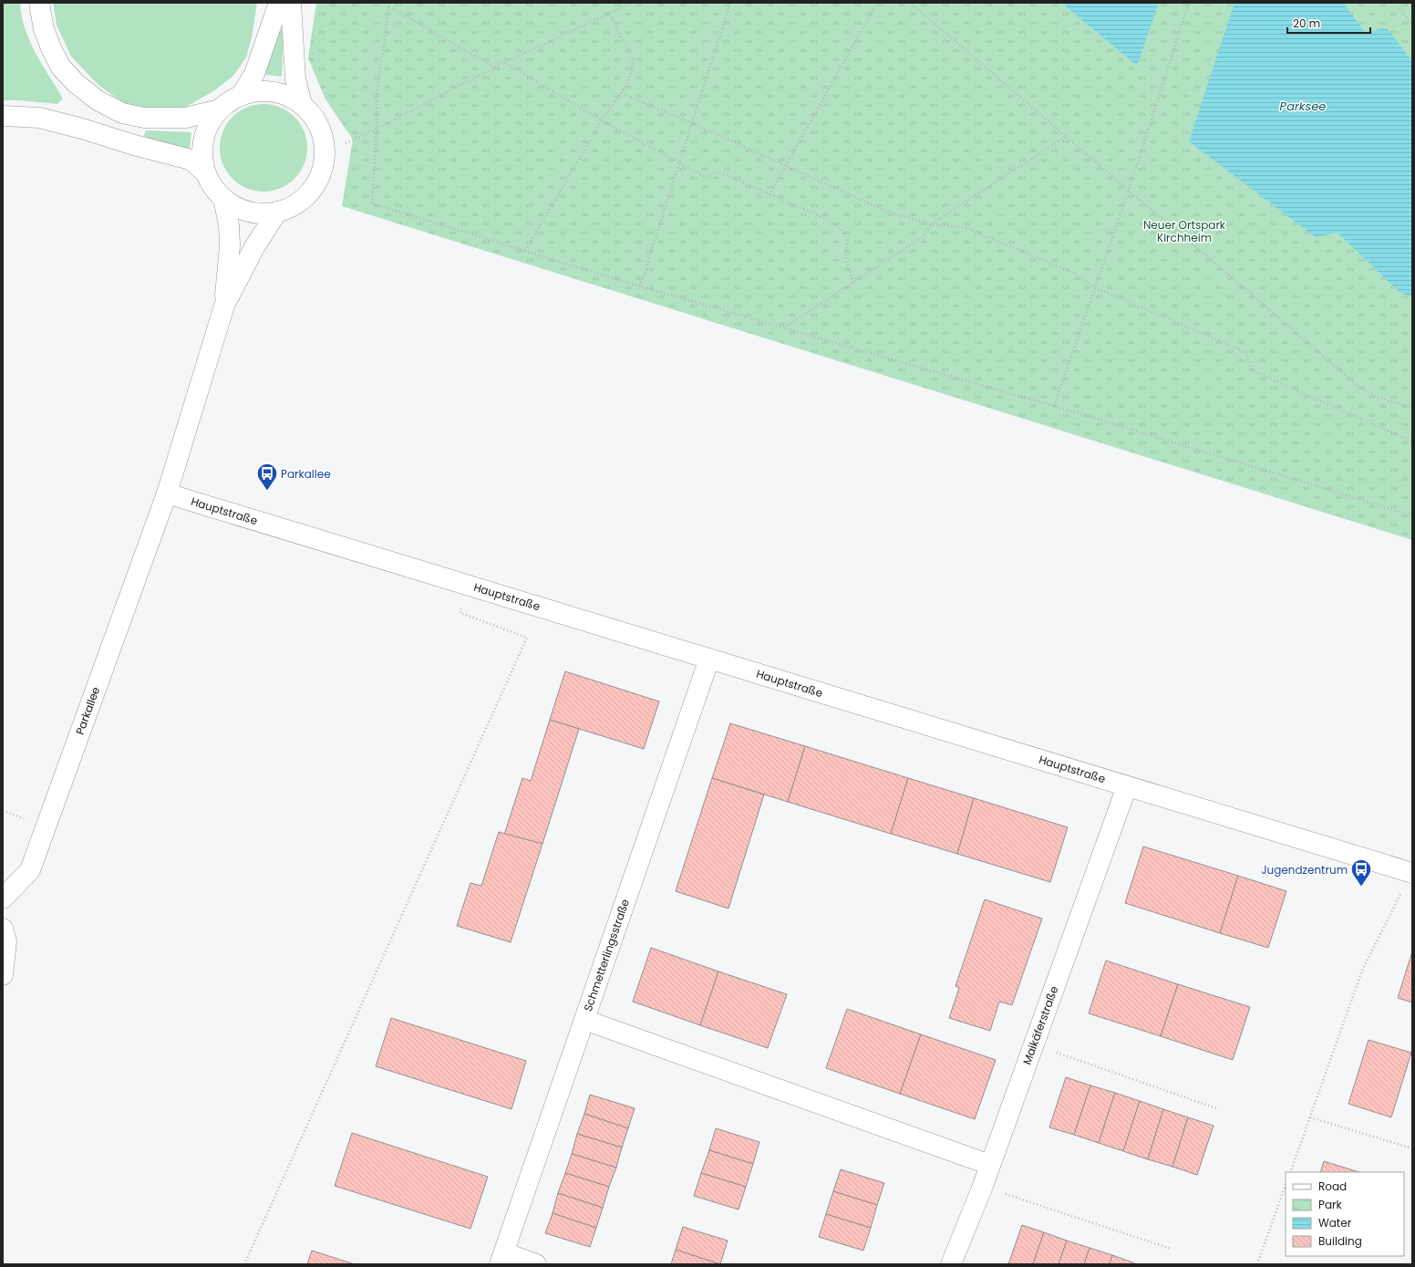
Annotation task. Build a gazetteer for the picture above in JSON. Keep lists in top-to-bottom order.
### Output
{
  "streets": {
    "street": [
      "Hauptstraße",
      "Parkallee",
      "Schmetterlingsstraße",
      "Maikäferstraße"
    ]
  },
  "crossings": [
    ["Hauptstraße", "Parkallee"],
    ["Hauptstraße", "Schmetterlingsstraße"],
    ["Hauptstraße", "Maikäferstraße"]
  ],
  "water": ["Parksee"],
  "parks": ["Neuer Ortspark Kirchheim"],
  "places": {
    "bus stop": ["Parkallee", "Jugendzentrum"]
  },
  "legend": [
    "Road",
    "Park",
    "Water",
    "Building"
  ],
  "scale_bar": "20 m"
}
